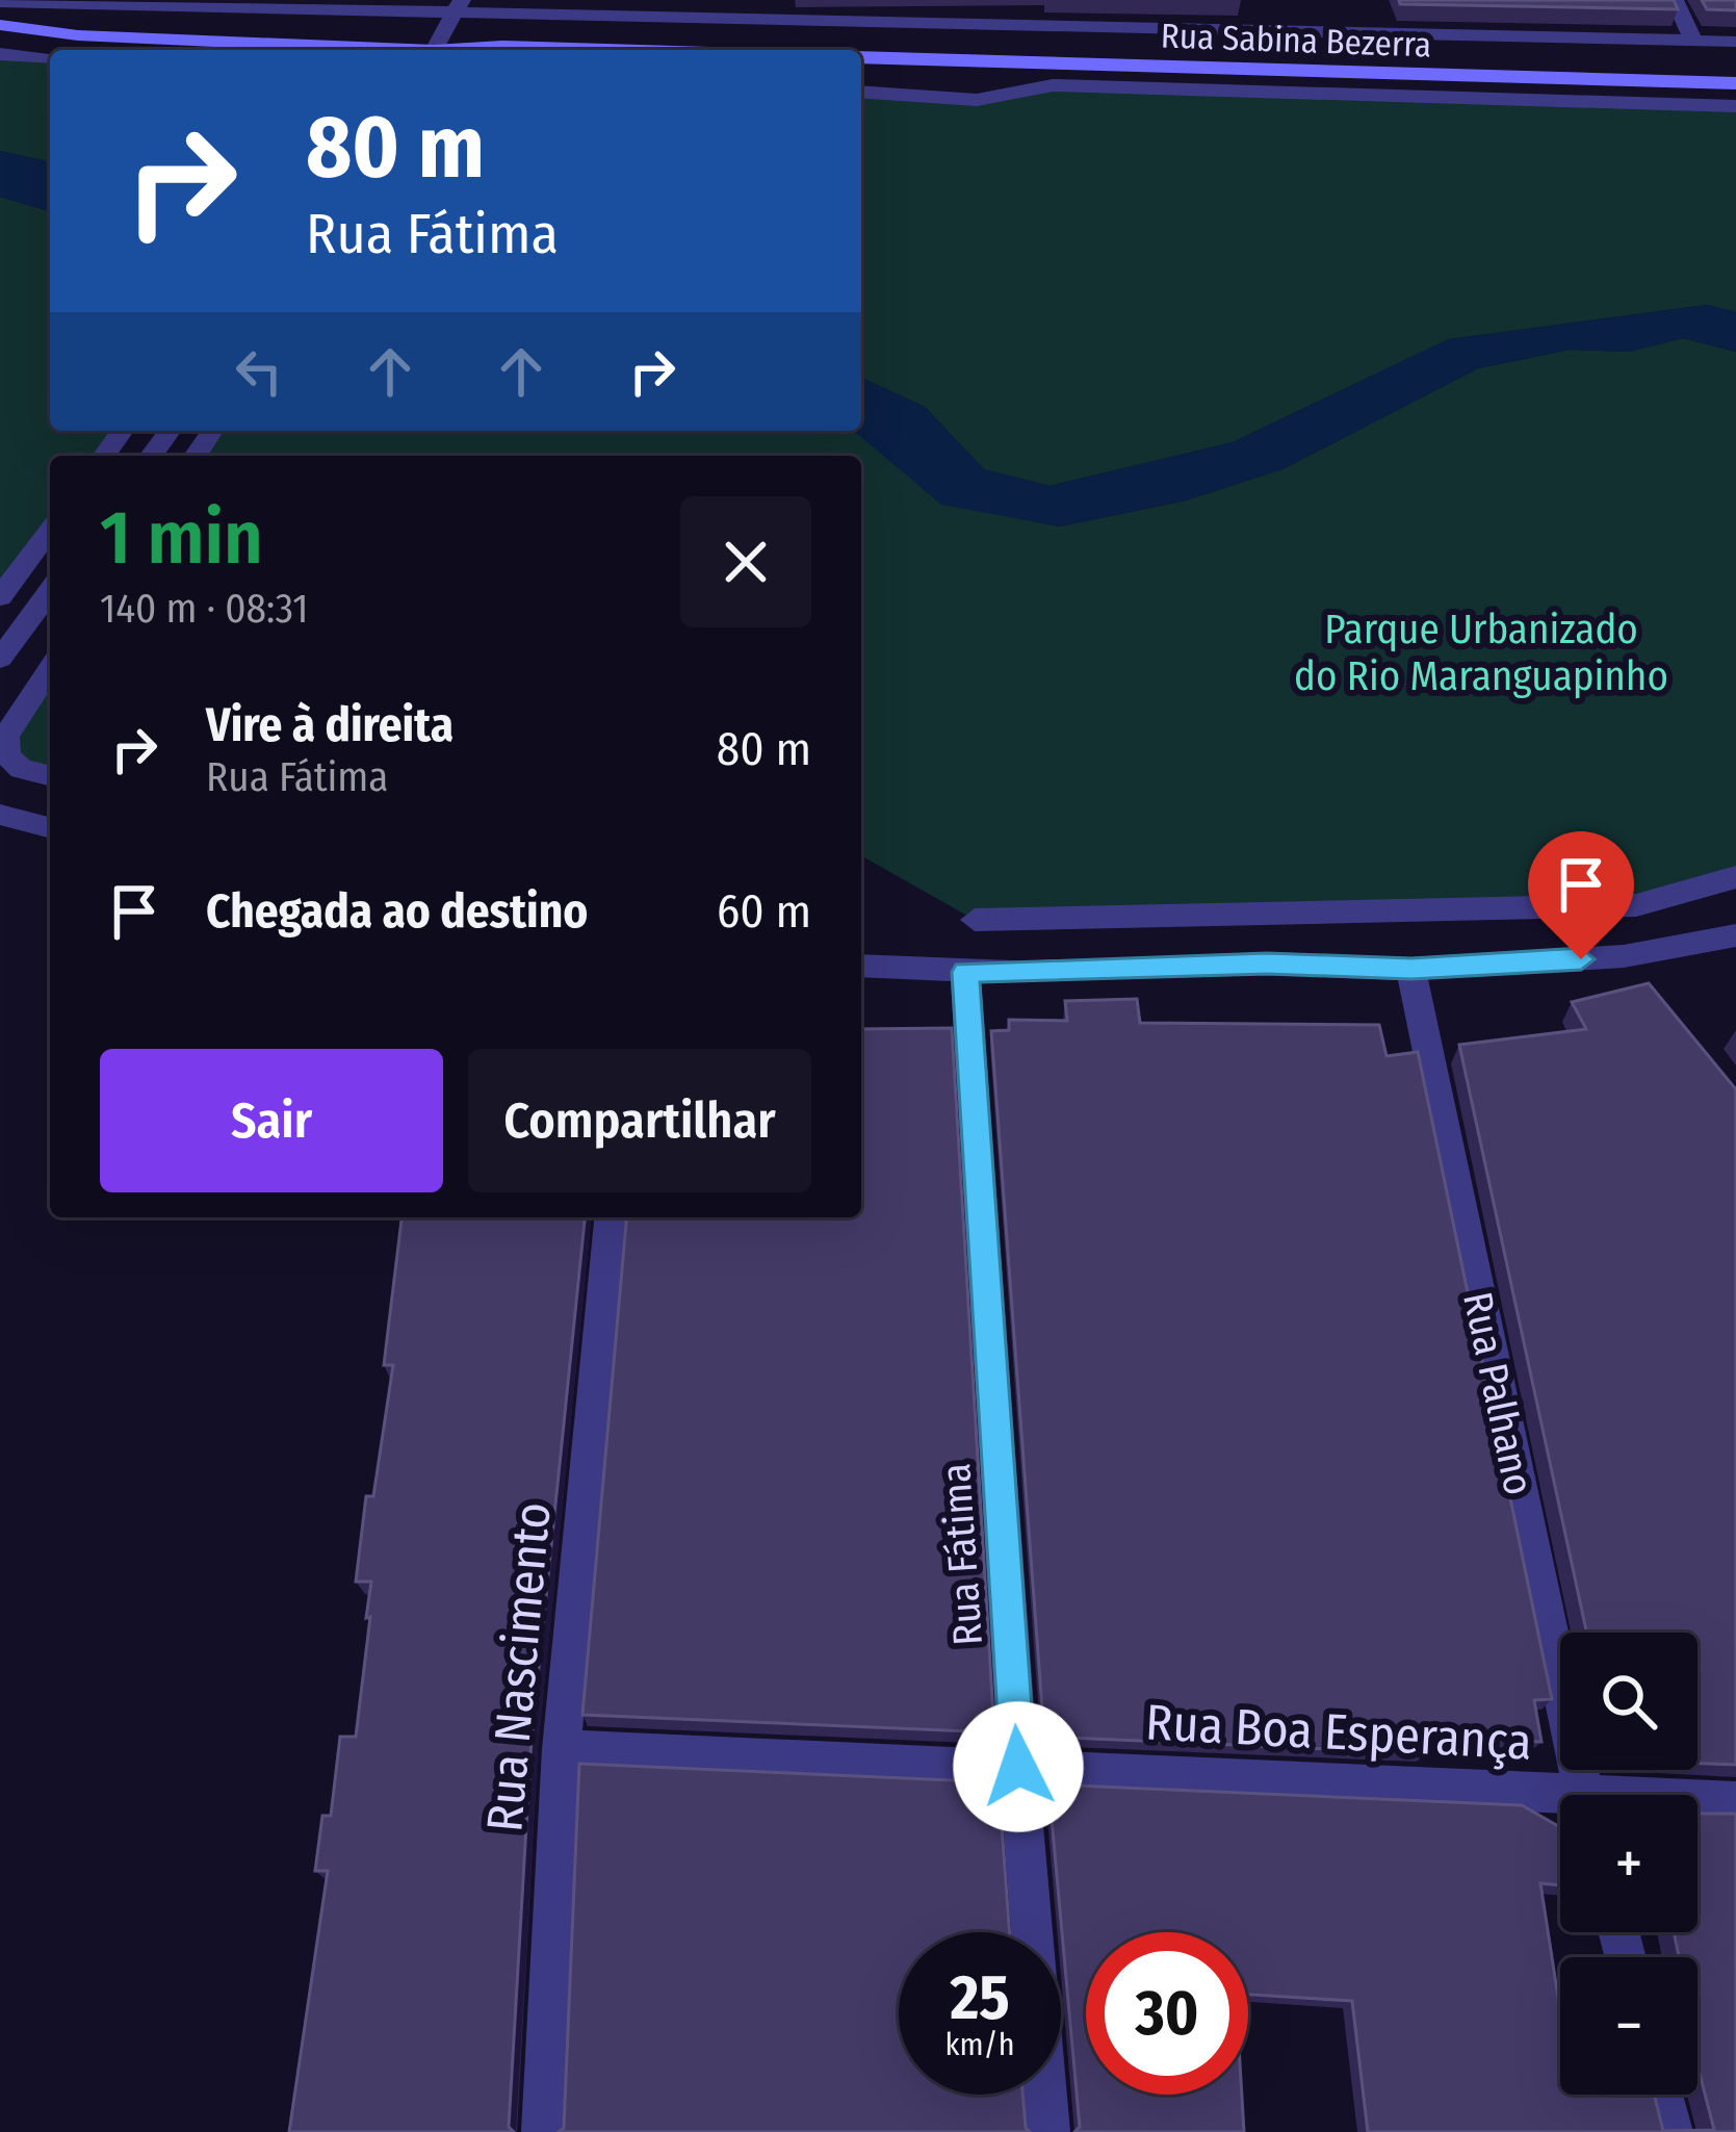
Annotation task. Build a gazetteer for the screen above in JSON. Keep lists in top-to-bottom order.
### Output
{
  "streets": {
    "main road": ["Rua Sabina Bezerra"],
    "street": [
      "Rua Palhano",
      "Rua Fátima",
      "Rua Nascimento",
      "Rua Boa Esperança"
    ]
  },
  "crossings": [
    ["Rua Fátima", "Rua Boa Esperança"],
    ["Rua Nascimento", "Rua Boa Esperança"]
  ],
  "parks": ["Parque Urbanizado do Rio Maranguapinho"],
  "page": {
    "turn": ["80 m", "Rua Fátima"],
    "heading": ["1 min", "140 m · 08:31"],
    "list": [
      {
        "name": "Vire à direita",
        "note": "Rua Fátima",
        "value": "80 m"
      },
      {
        "name": "Chegada ao destino",
        "value": "60 m"
      }
    ],
    "buttons": ["Sair", "Compartilhar"],
    "map_buttons": ["+", "−"],
    "speed": "25 km/h",
    "limit": "30"
  }
}
